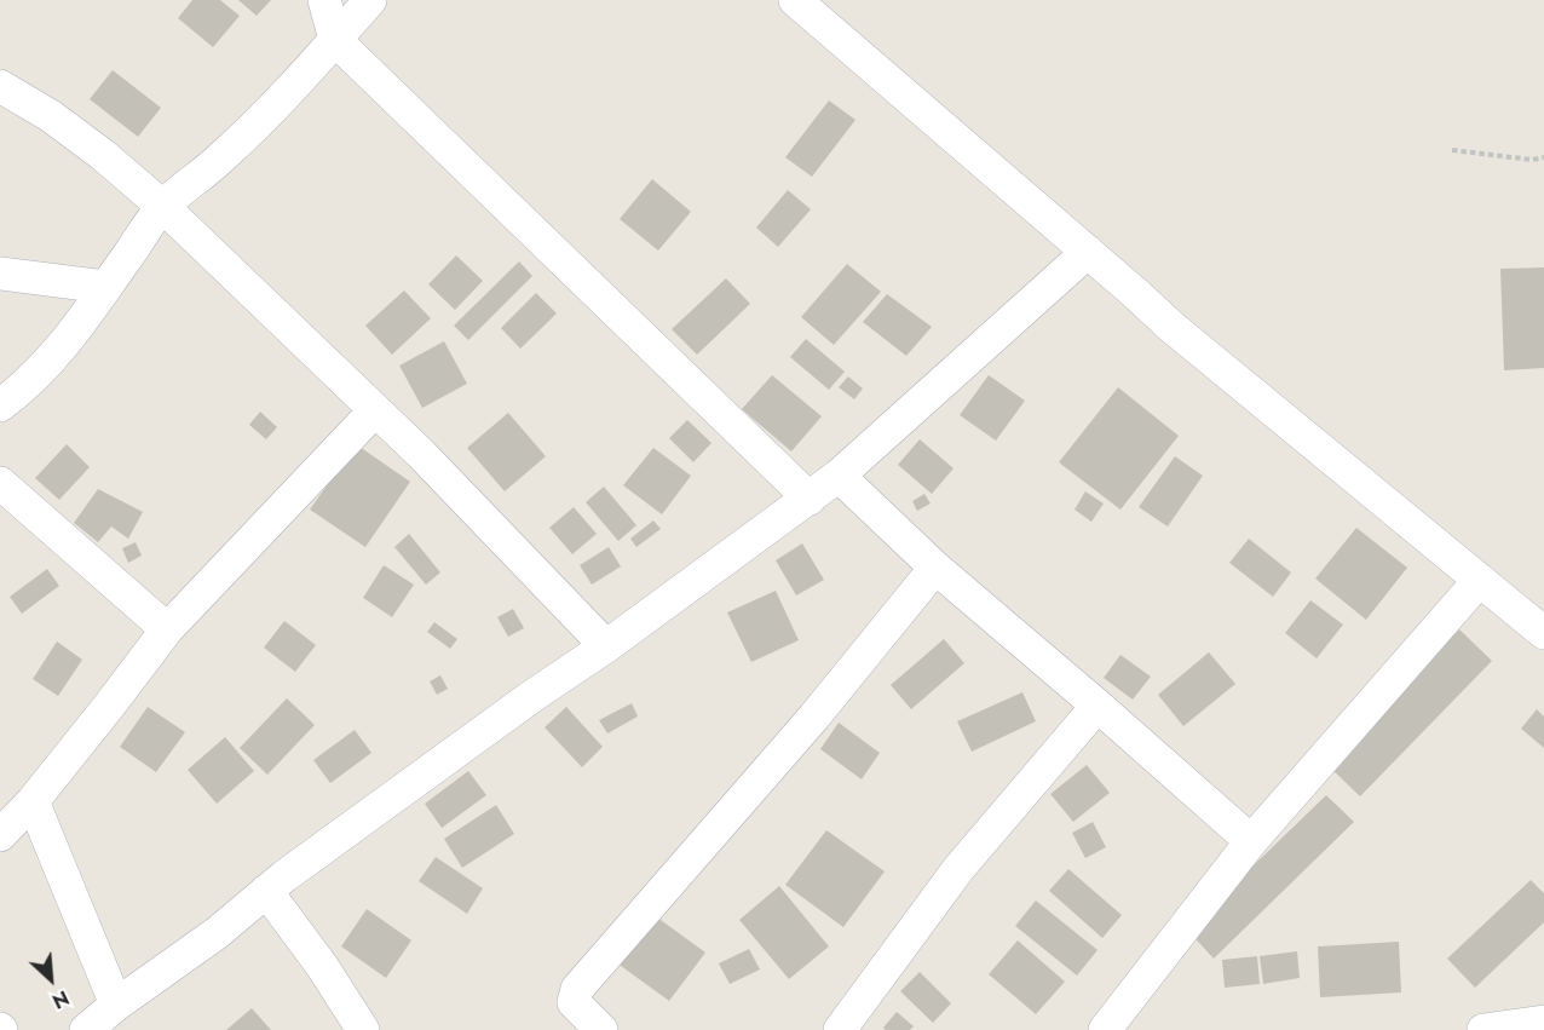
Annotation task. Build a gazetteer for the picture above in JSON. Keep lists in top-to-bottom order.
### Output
{
  "north": "bottom right"
}
